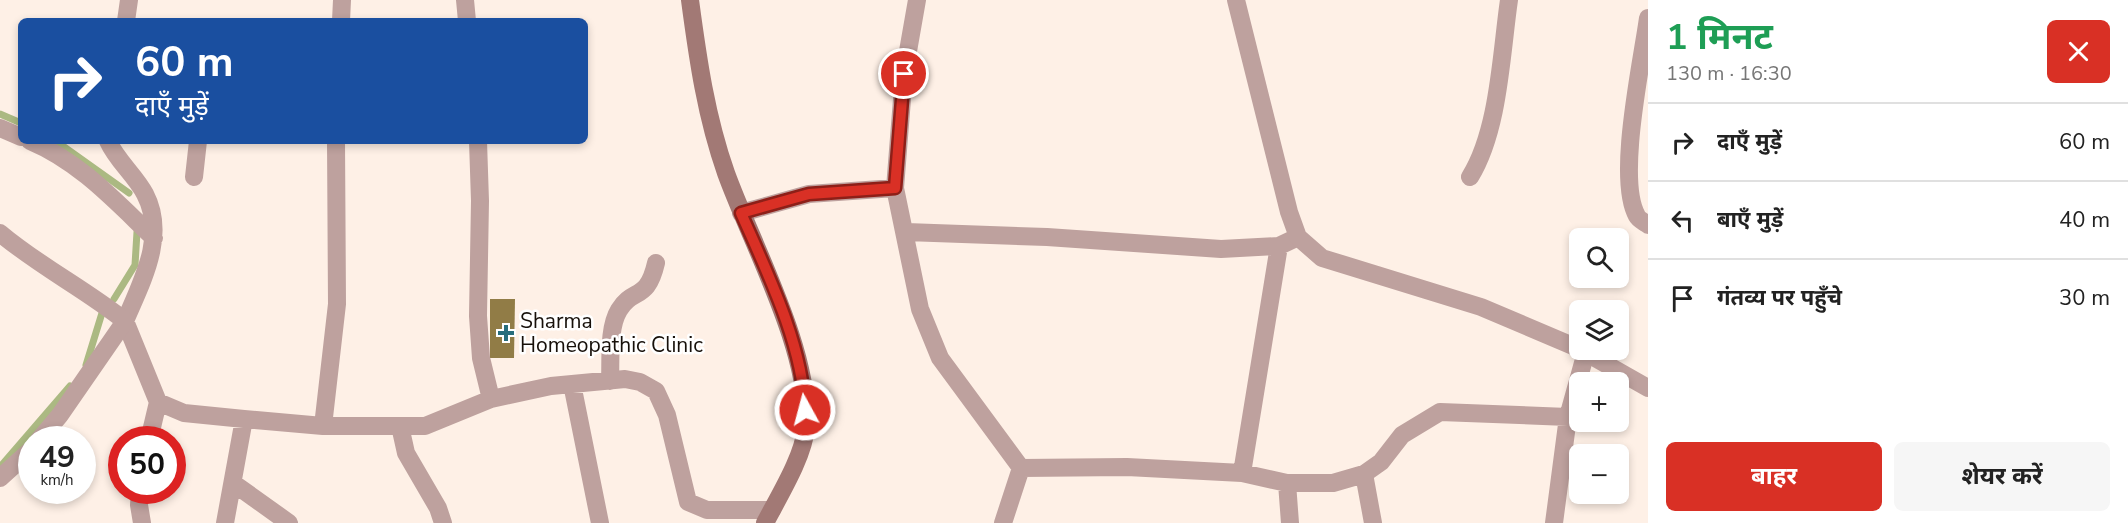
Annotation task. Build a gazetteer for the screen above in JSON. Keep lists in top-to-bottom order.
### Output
{
  "places": {
    "health": ["Sharma Homeopathic Clinic"]
  },
  "page": {
    "heading": ["1 मिनट", "130 m · 16:30"],
    "turn": ["60 m", "दाएँ मुड़ें"],
    "list": [
      {
        "name": "दाएँ मुड़ें",
        "value": "60 m"
      },
      {
        "name": "बाएँ मुड़ें",
        "value": "40 m"
      },
      {
        "name": "गंतव्य पर पहुँचे",
        "value": "30 m"
      }
    ],
    "map_buttons": ["+", "−"],
    "speed": "49 km/h",
    "limit": "50",
    "buttons": ["बाहर", "शेयर करें"]
  }
}
